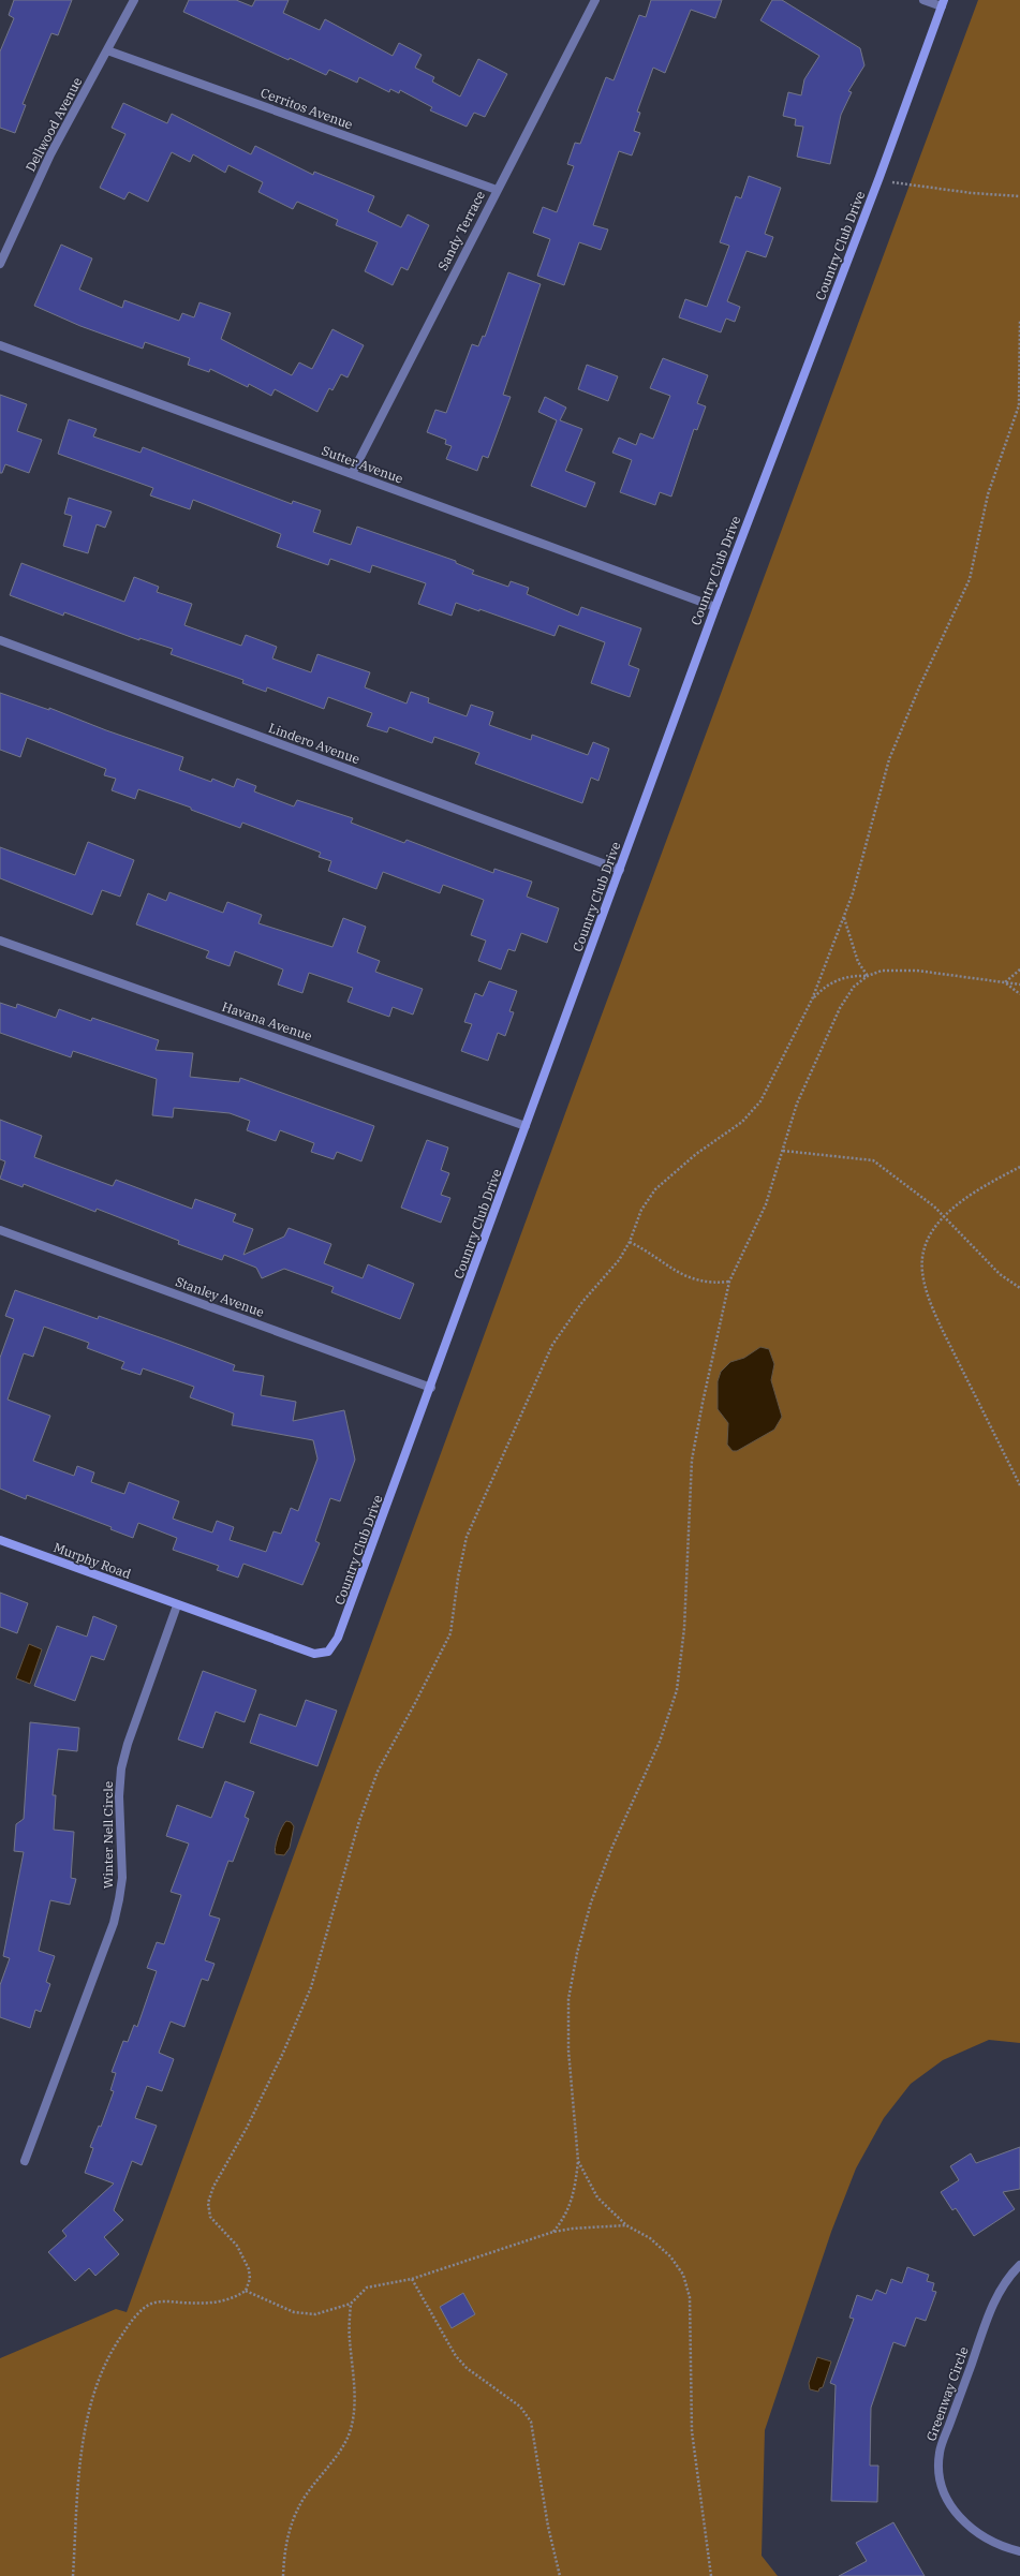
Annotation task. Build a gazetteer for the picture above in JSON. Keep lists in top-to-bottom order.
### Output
{
  "streets": {
    "street": [
      "Cerritos Avenue",
      "Dellwood Avenue",
      "Sandy Terrace",
      "Country Club Drive",
      "Sutter Avenue",
      "Lindero Avenue",
      "Havana Avenue",
      "Stanley Avenue",
      "Murphy Road",
      "Winter Nell Circle",
      "Greenway Circle"
    ]
  },
  "crossings": [
    ["Cerritos Avenue", "Dellwood Avenue"],
    ["Cerritos Avenue", "Sandy Terrace"],
    ["Sandy Terrace", "Sutter Avenue"],
    ["Country Club Drive", "Sutter Avenue"],
    ["Country Club Drive", "Lindero Avenue"],
    ["Country Club Drive", "Havana Avenue"],
    ["Country Club Drive", "Stanley Avenue"],
    ["Country Club Drive", "Murphy Road"],
    ["Country Club Drive", "Winter Nell Circle"],
    ["Murphy Road", "Winter Nell Circle"]
  ]
}
